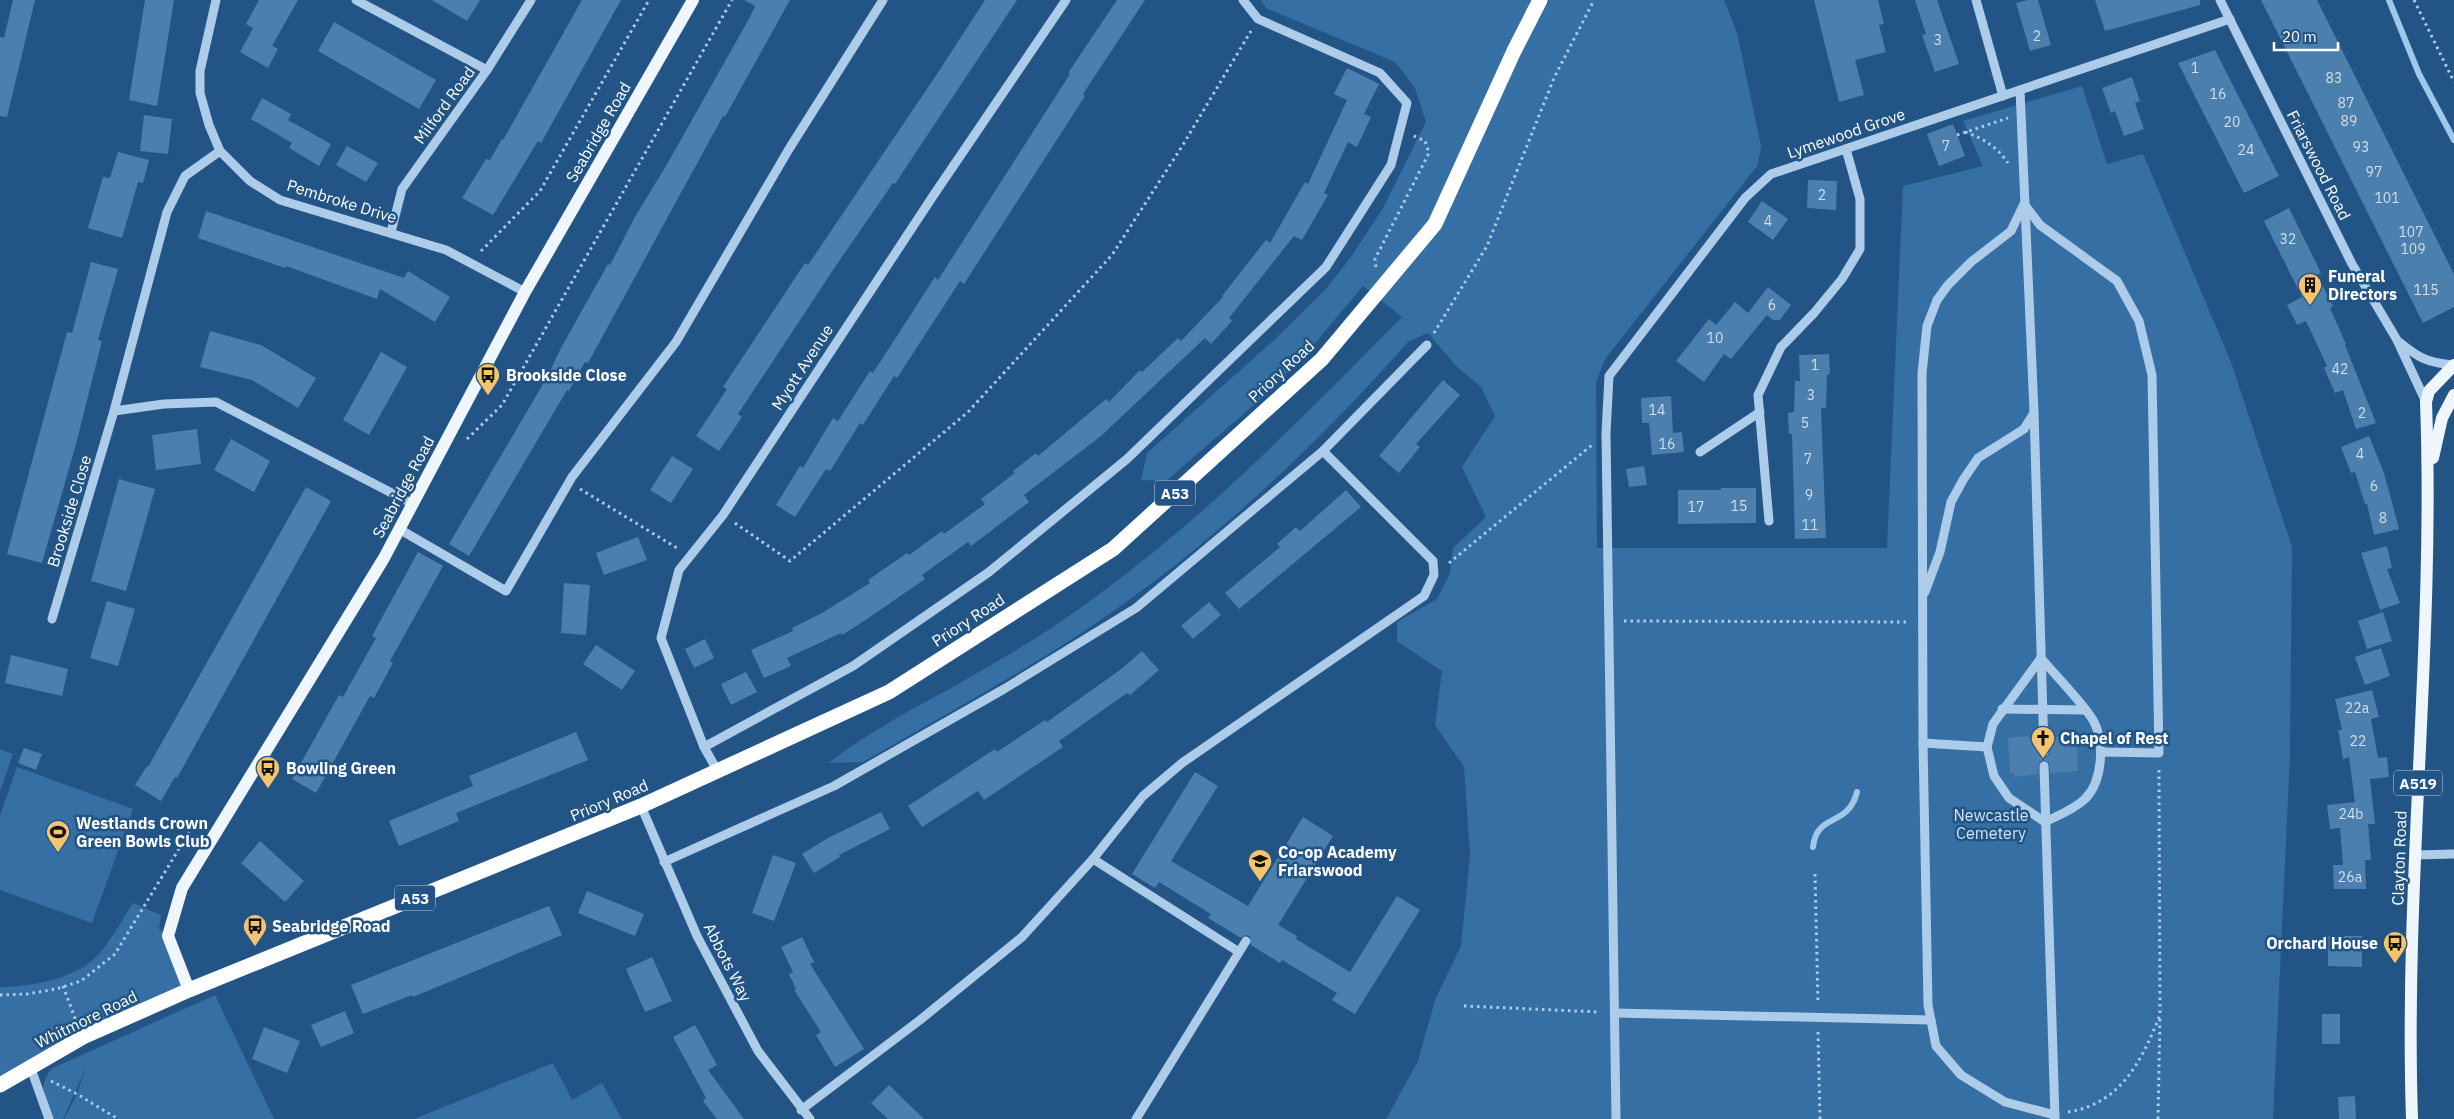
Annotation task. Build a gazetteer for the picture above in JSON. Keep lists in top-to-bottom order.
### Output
{
  "streets": {
    "highway": ["Priory Road", "A53", "Whitmore Road"],
    "main road": ["Seabridge Road", "A519", "Clayton Road"],
    "street": [
      "Milford Road",
      "Lymewood Grove",
      "Friarswood Road",
      "Pembroke Drive",
      "Myott Avenue",
      "Brookside Close",
      "Abbots Way"
    ]
  },
  "crossings": [
    ["Milford Road", "Pembroke Drive"],
    ["Seabridge Road", "Pembroke Drive"],
    ["Seabridge Road", "Priory Road"],
    ["Seabridge Road", "Whitmore Road"],
    ["Lymewood Grove", "Friarswood Road"],
    ["Friarswood Road", "A519"],
    ["Pembroke Drive", "Brookside Close"],
    ["Myott Avenue", "Priory Road"],
    ["Priory Road", "Abbots Way"],
    ["Priory Road", "Whitmore Road"],
    ["A519", "Clayton Road"]
  ],
  "parks": ["Newcastle Cemetery"],
  "places": {
    "building": ["Funeral Directors"],
    "bus stop": [
      "Brookside Close",
      "Bowling Green",
      "Seabridge Road",
      "Orchard House"
    ],
    "church": ["Chapel of Rest"],
    "sports": ["Westlands Crown Green Bowls Club"],
    "school or university": ["Co-op Academy Friarswood"]
  },
  "house_numbers": [
    "2",
    "3",
    "1",
    "83",
    "16",
    "87",
    "89",
    "20",
    "7",
    "93",
    "24",
    "97",
    "2",
    "101",
    "4",
    "107",
    "32",
    "109",
    "115",
    "6",
    "10",
    "1",
    "42",
    "3",
    "14",
    "2",
    "5",
    "16",
    "4",
    "7",
    "6",
    "9",
    "15",
    "17",
    "8",
    "11",
    "22a",
    "22",
    "24b",
    "26a"
  ],
  "scale_bar": "20 m"
}
